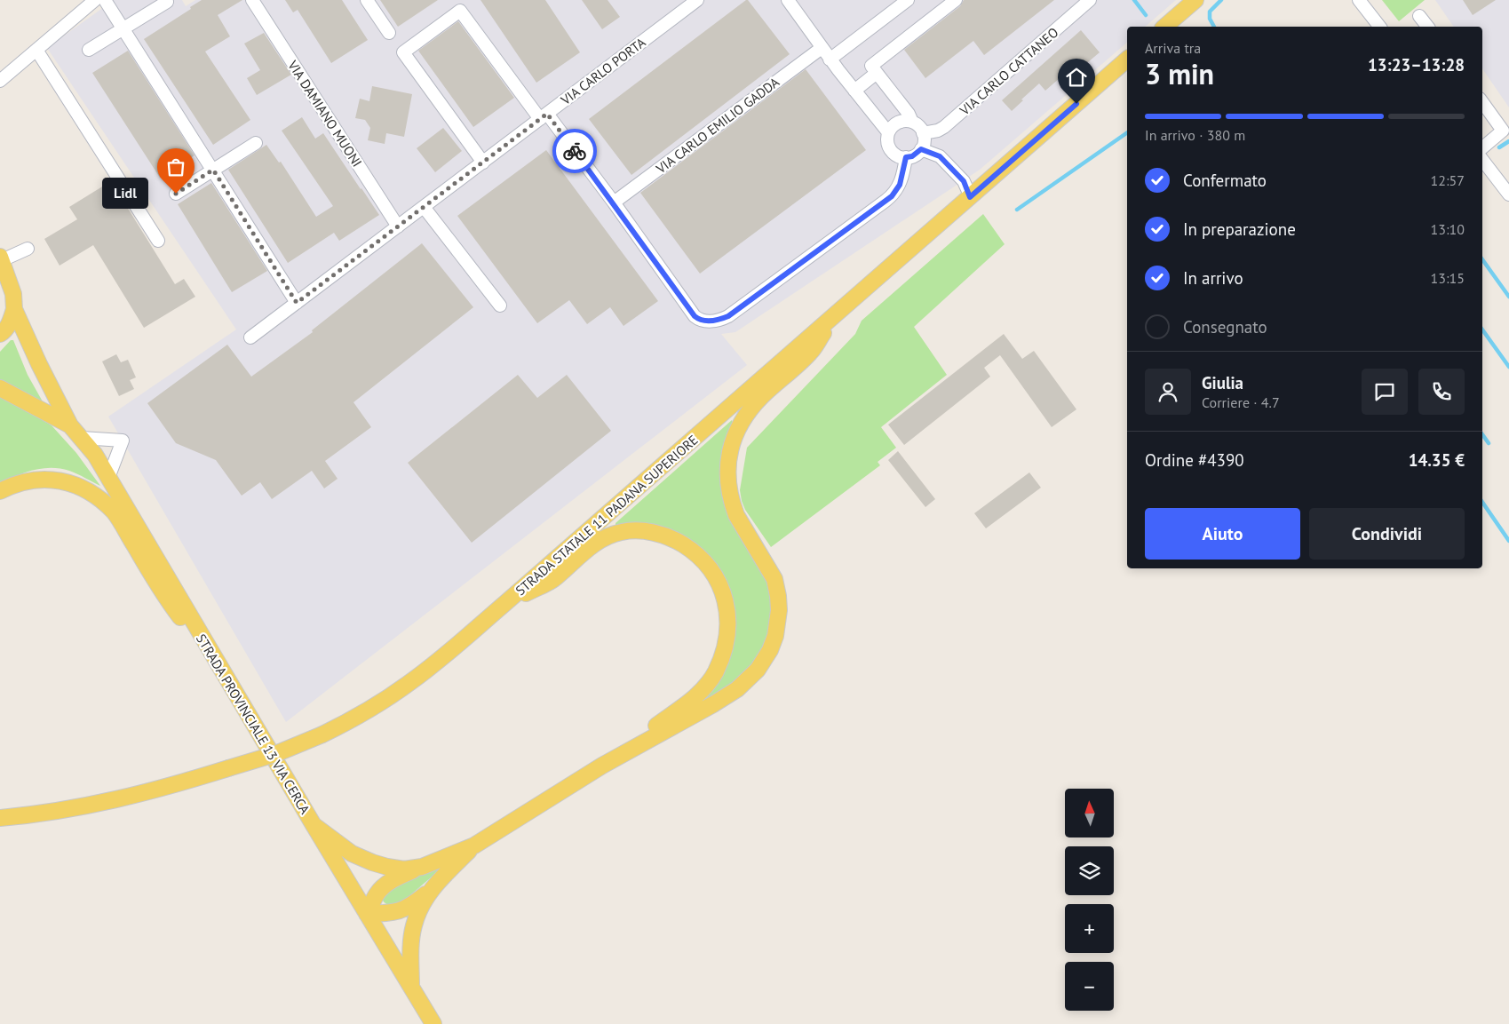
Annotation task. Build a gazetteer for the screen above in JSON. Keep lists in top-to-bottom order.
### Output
{
  "streets": {
    "main road": ["STRADA STATALE 11 PADANA SUPERIORE", "STRADA PROVINCIALE 13 VIA CERCA"],
    "street": [
      "VIA CARLO PORTA",
      "VIA CARLO CATTANEO",
      "VIA DAMIANO MUONI",
      "VIA CARLO EMILIO GADDA"
    ]
  },
  "crossings": [
    ["VIA CARLO PORTA", "VIA DAMIANO MUONI"]
  ],
  "places": ["Lidl"],
  "north": "top",
  "page": {
    "heading": ["3 min", "Arriva tra", "13:23–13:28"],
    "panel": [
      "Giulia",
      "Corriere · 4.7",
      "Ordine #4390",
      "14.35 €"
    ],
    "bar": "In arrivo · 380 m",
    "list": [
      ["Confermato", "12:57"],
      ["In preparazione", "13:10"],
      ["In arrivo", "13:15"],
      "Consegnato"
    ],
    "bubble": "Lidl",
    "buttons": ["Aiuto", "Condividi"],
    "map_buttons": ["+", "−"]
  }
}
